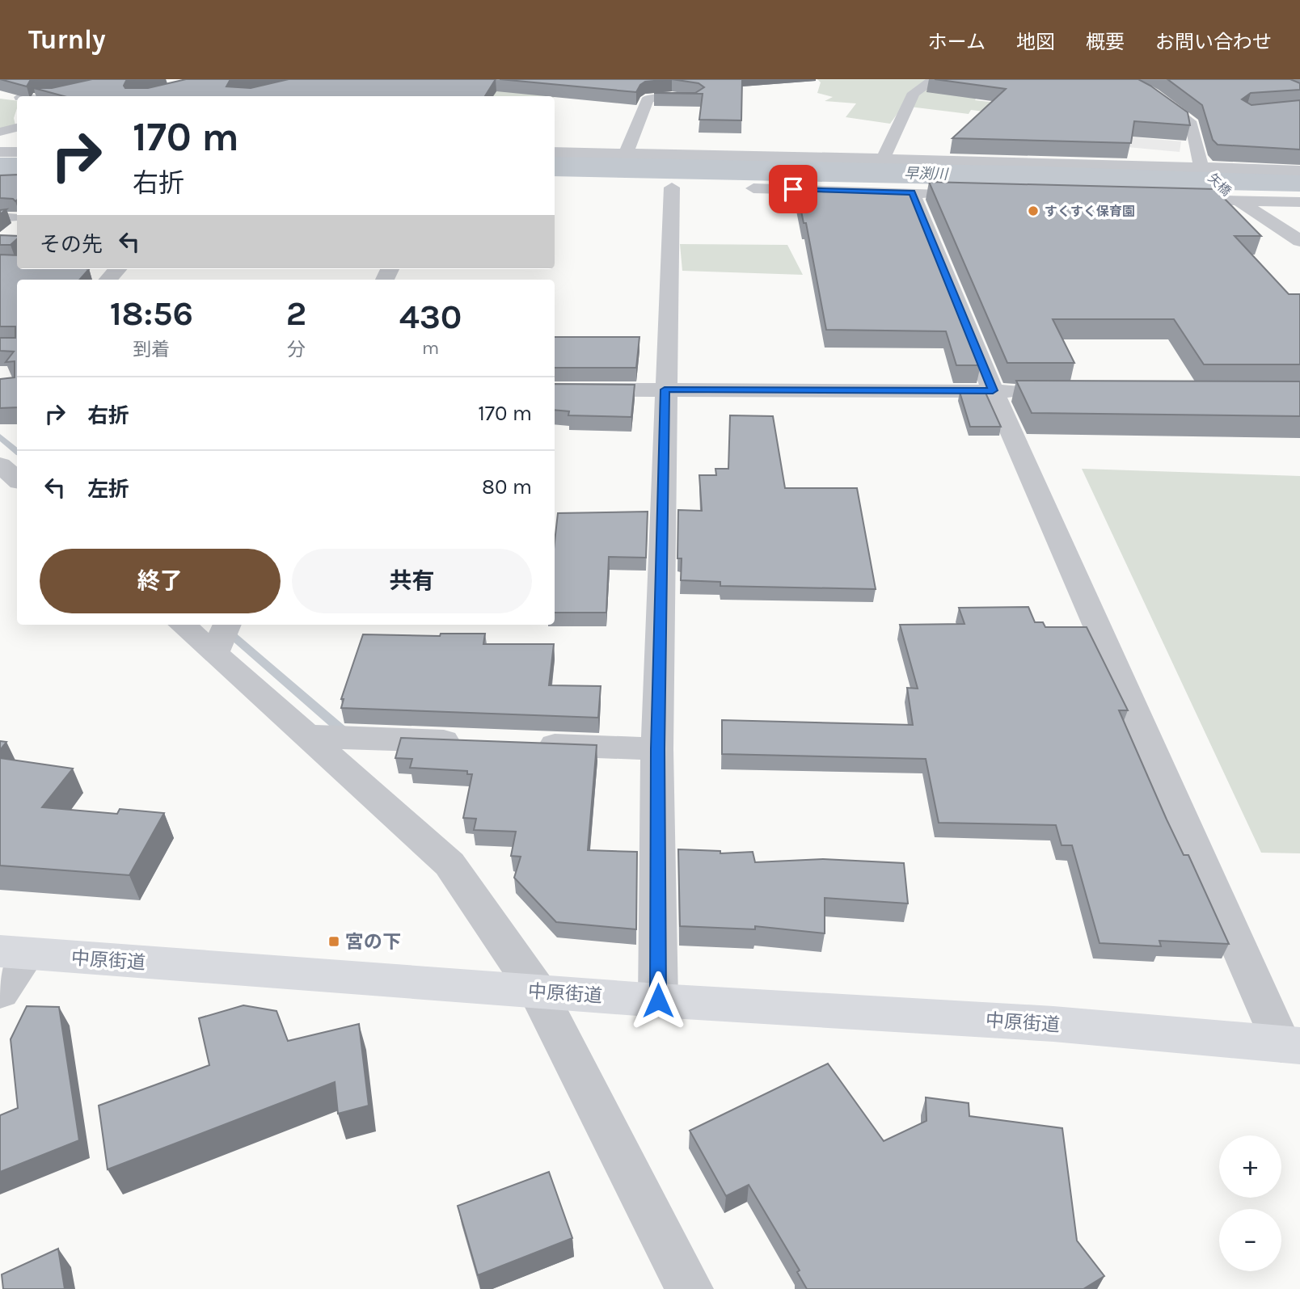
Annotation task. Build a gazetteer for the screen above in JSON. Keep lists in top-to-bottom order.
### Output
{
  "streets": {
    "main road": ["中原街道"],
    "street": ["矢橋"]
  },
  "water": ["早渕川"],
  "places": {
    "other": ["すくすく保育園"],
    "transit": ["宮の下"]
  },
  "page": {
    "header": "Turnly",
    "nav": [
      "ホーム",
      "地図",
      "概要",
      "お問い合わせ"
    ],
    "turn": ["170 m", "右折"],
    "then": "その先",
    "eta": [
      "18:56",
      "到着",
      "2",
      "分",
      "430",
      "m"
    ],
    "list": [
      {
        "name": "右折",
        "value": "170 m"
      },
      {
        "name": "左折",
        "value": "80 m"
      }
    ],
    "buttons": ["終了", "共有"],
    "map_buttons": ["+", "−"]
  }
}
